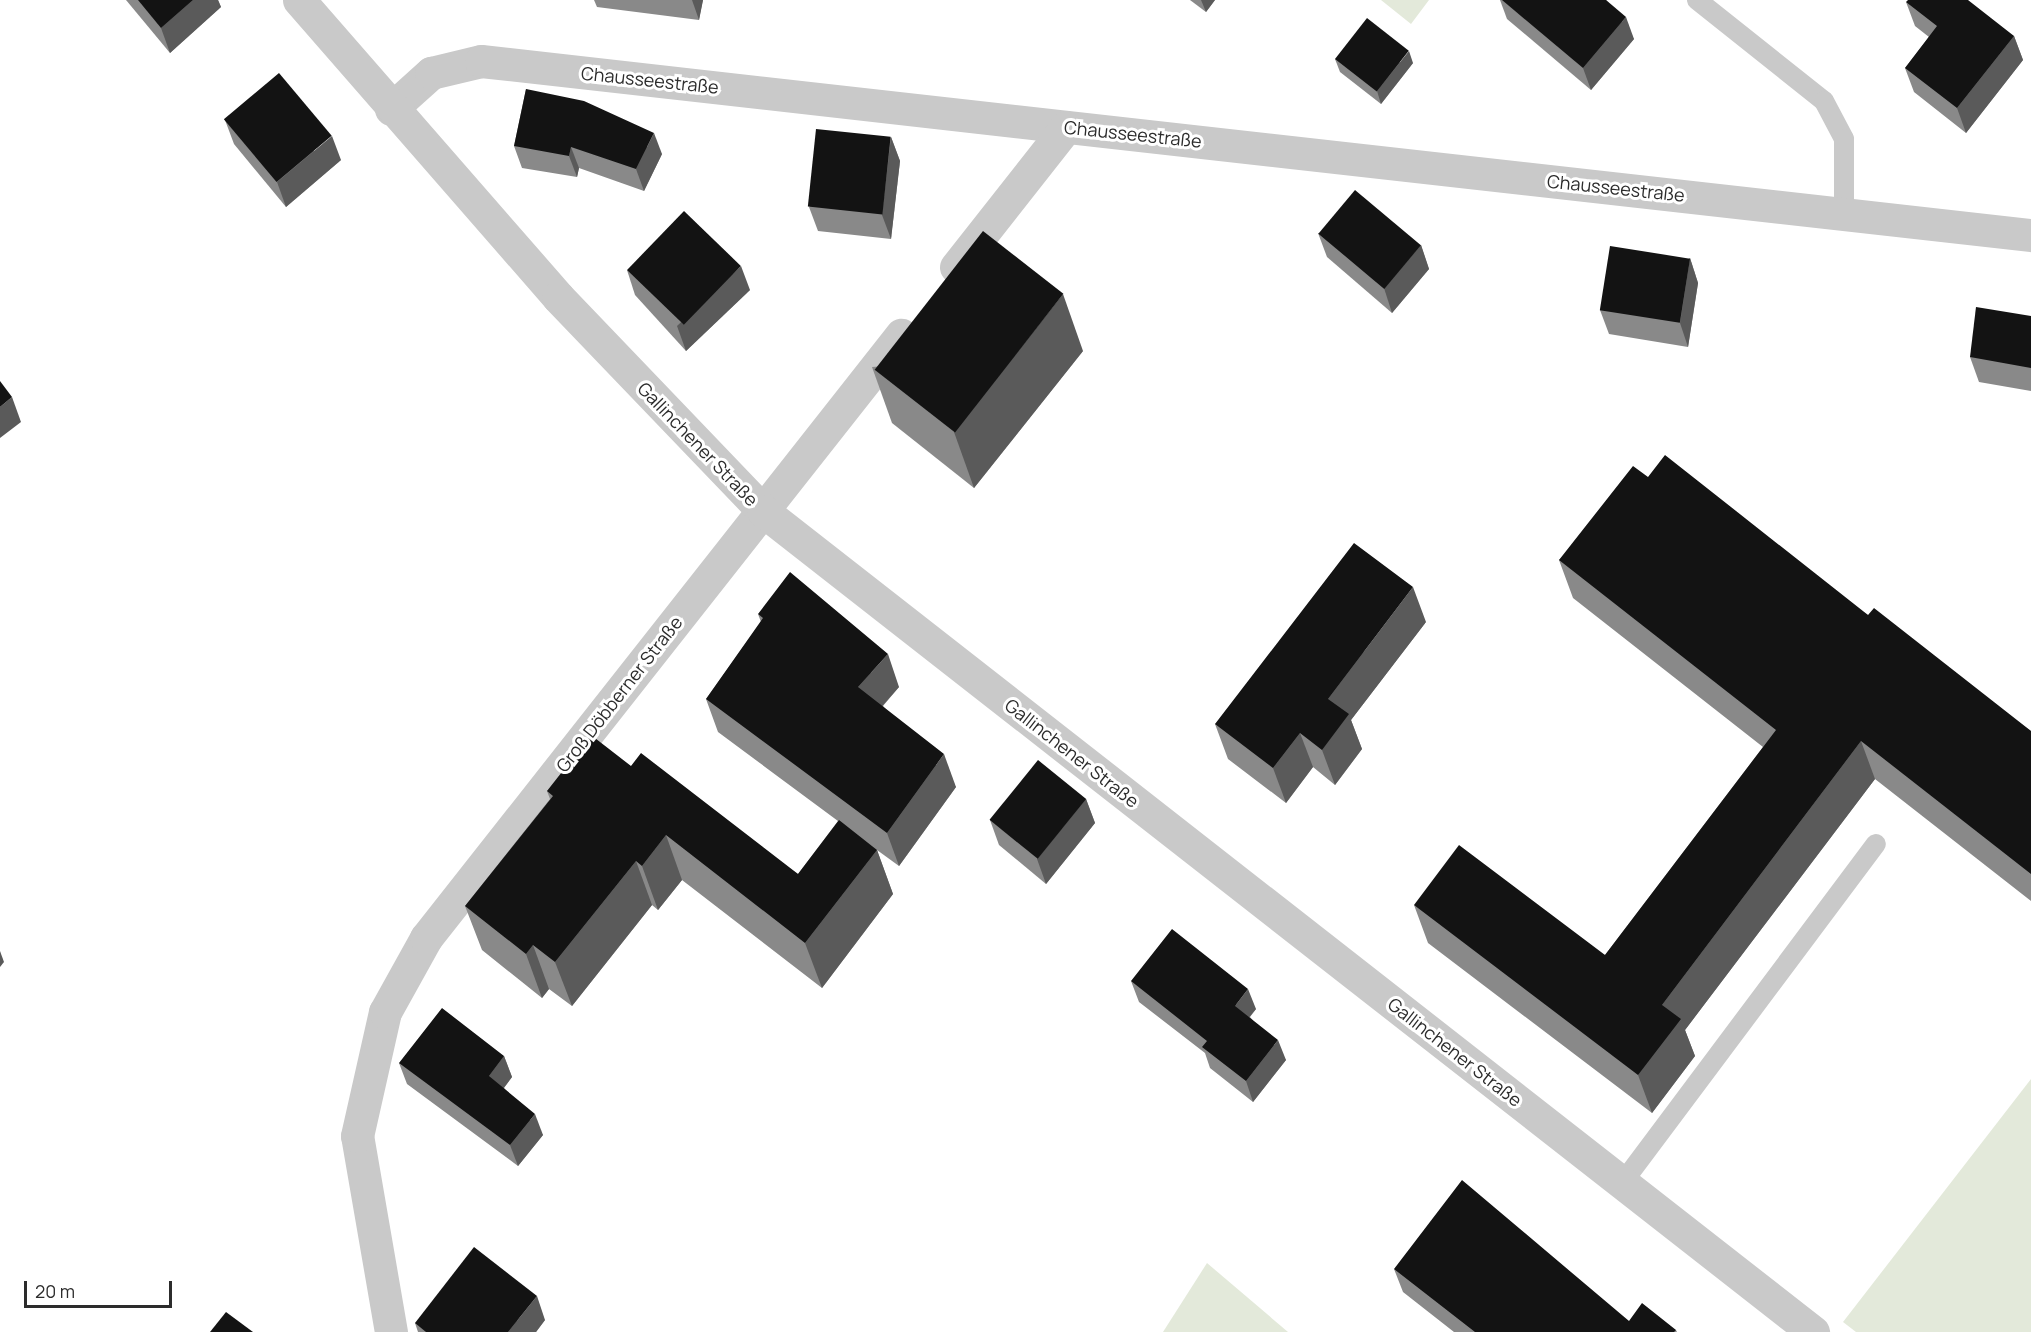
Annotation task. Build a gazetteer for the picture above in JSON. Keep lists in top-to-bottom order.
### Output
{
  "streets": {
    "street": ["Chausseestraße", "Gallinchener Straße", "Groß Döbberner Straße"]
  },
  "crossings": [
    ["Chausseestraße", "Gallinchener Straße"],
    ["Chausseestraße", "Groß Döbberner Straße"],
    ["Gallinchener Straße", "Groß Döbberner Straße"]
  ],
  "scale_bar": "20 m"
}
